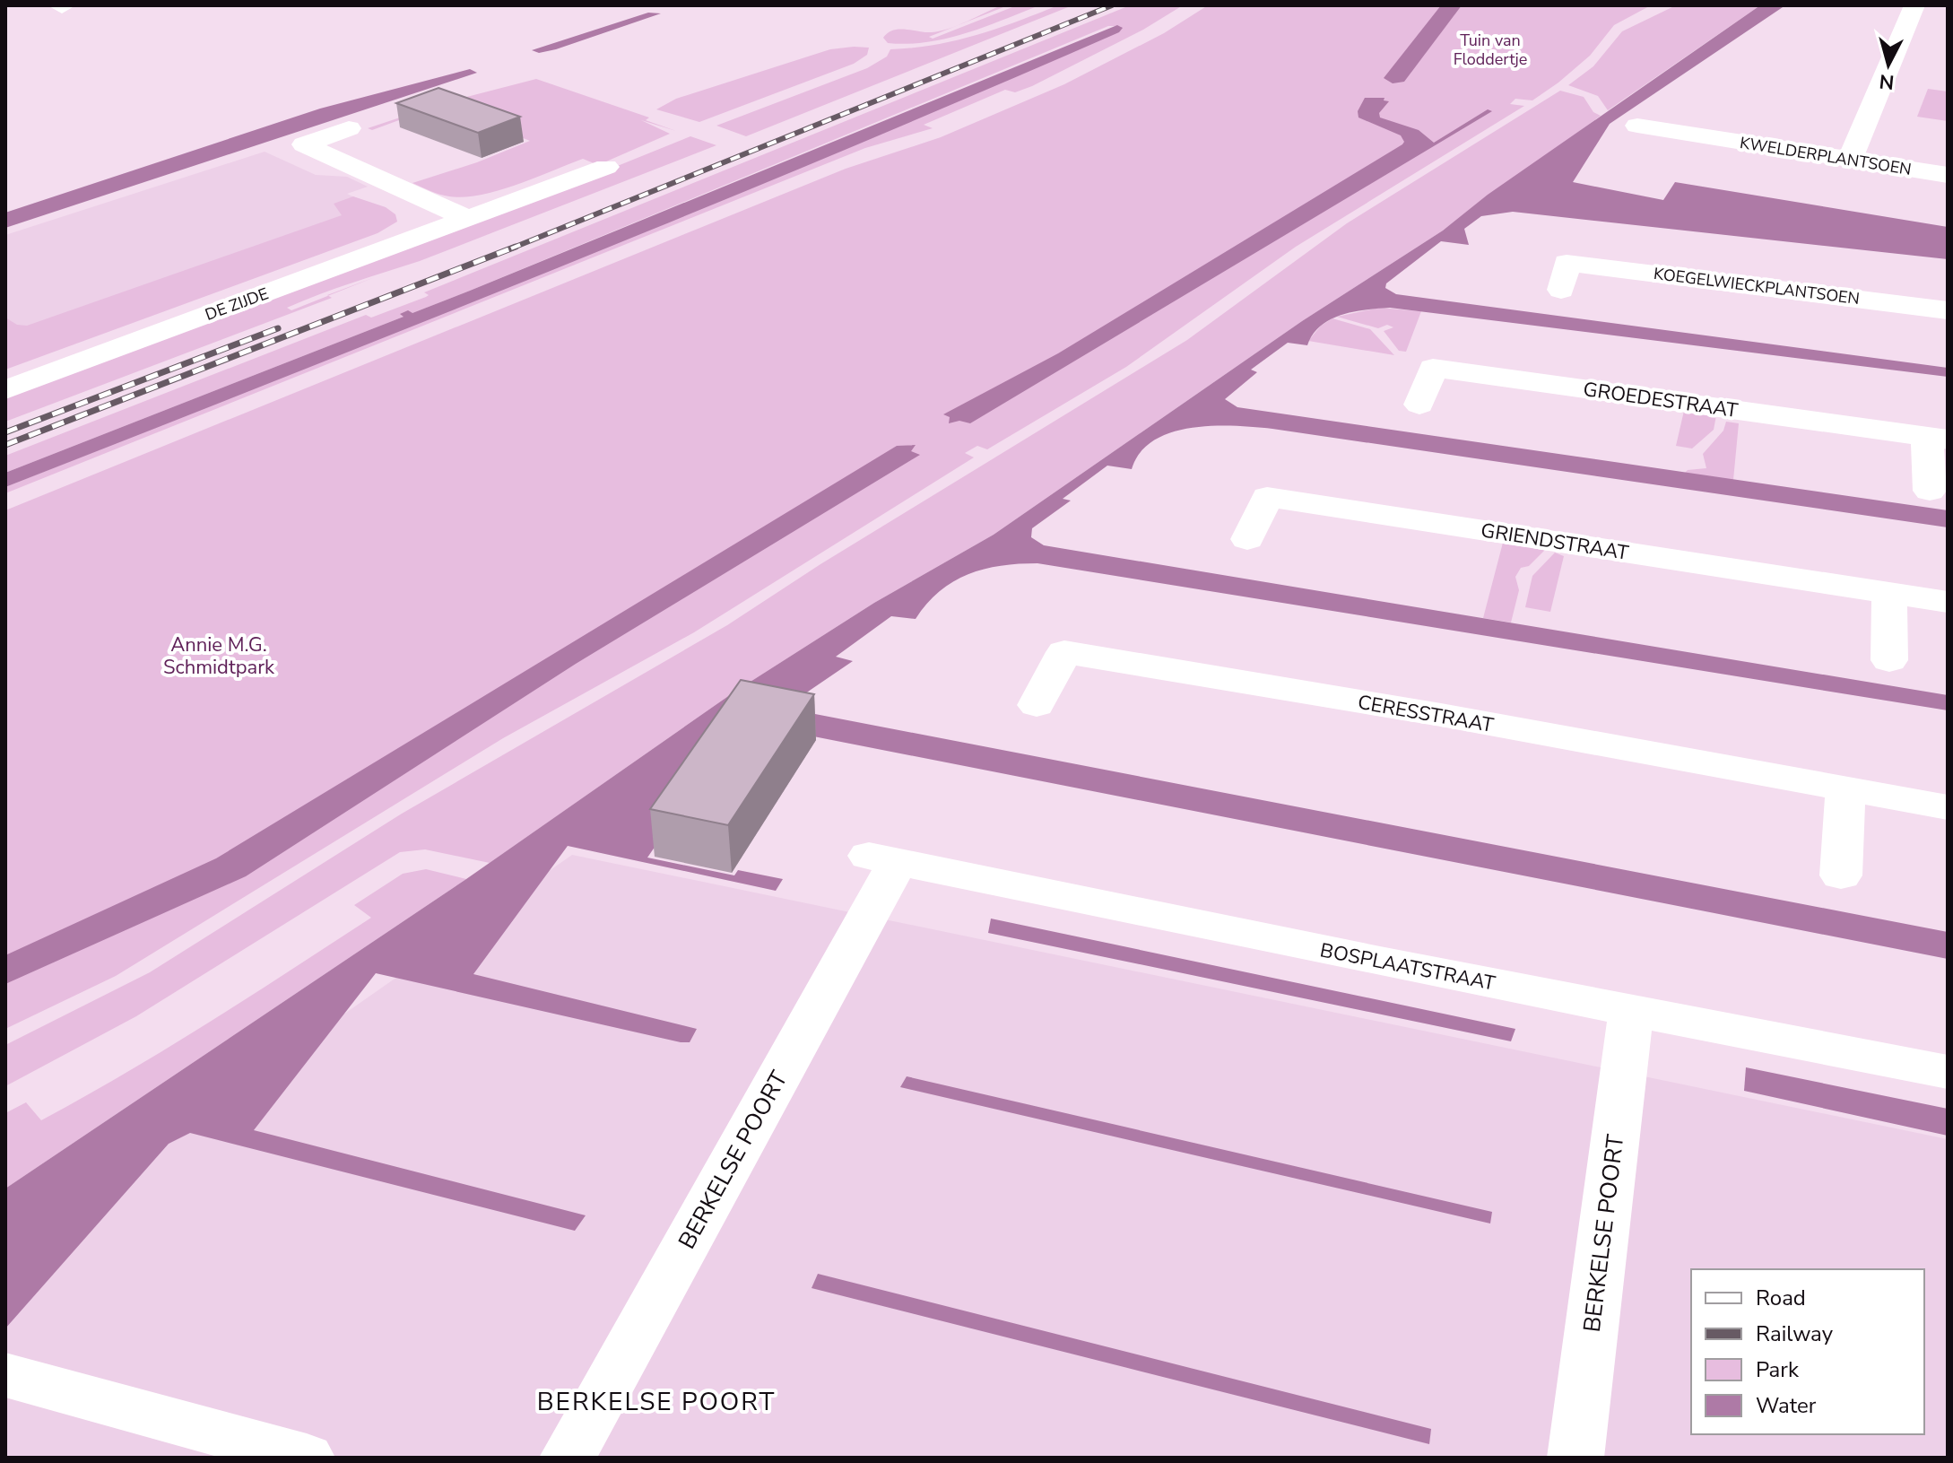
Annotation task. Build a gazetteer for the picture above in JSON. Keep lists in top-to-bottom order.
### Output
{
  "streets": {
    "street": [
      "KWELDERPLANTSOEN",
      "KOEGELWIECKPLANTSOEN",
      "DE ZIJDE",
      "GROEDESTRAAT",
      "GRIENDSTRAAT",
      "CERESSTRAAT",
      "BOSPLAATSTRAAT",
      "BERKELSE POORT"
    ]
  },
  "crossings": [
    ["BOSPLAATSTRAAT", "BERKELSE POORT"]
  ],
  "districts": ["BERKELSE POORT"],
  "parks": ["Tuin van Floddertje", "Annie M.G. Schmidtpark"],
  "legend": [
    "Road",
    "Railway",
    "Park",
    "Water"
  ],
  "north": "bottom"
}
